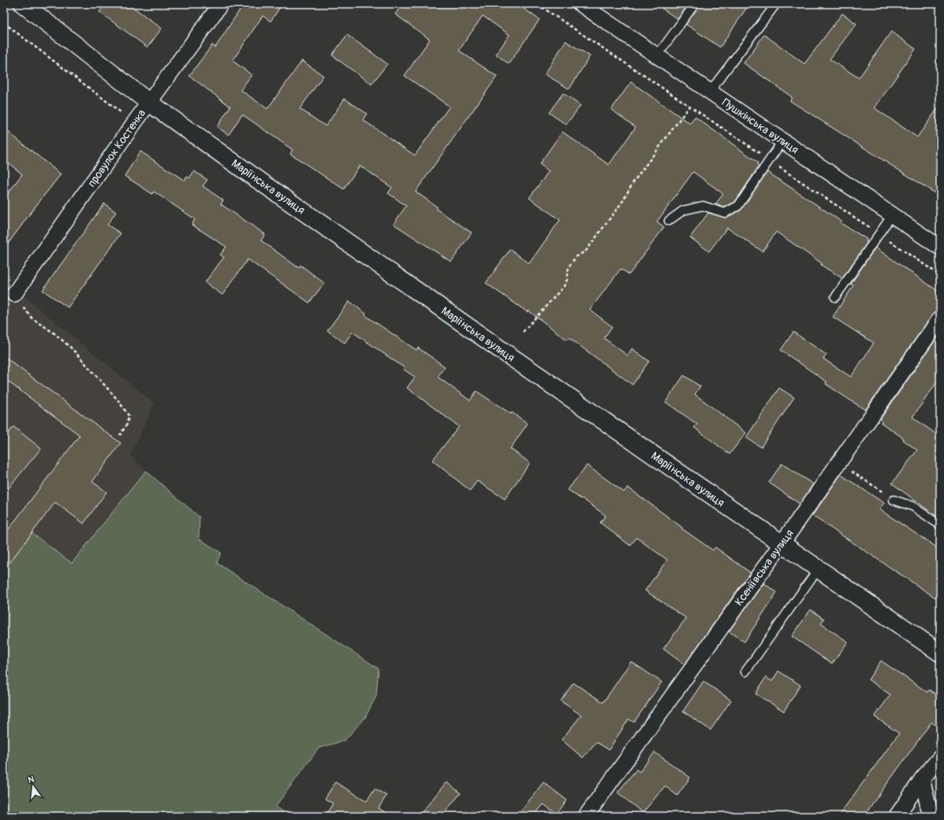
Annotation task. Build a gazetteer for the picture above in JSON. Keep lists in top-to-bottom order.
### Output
{
  "streets": {
    "main road": ["Маріїнська вулиця"],
    "street": ["Пушкінська вулиця", "провулок Костенка", "Ксеніївська вулиця"]
  },
  "crossings": [
    ["провулок Костенка", "Маріїнська вулиця"],
    ["Маріїнська вулиця", "Ксеніївська вулиця"]
  ],
  "north": "top"
}
